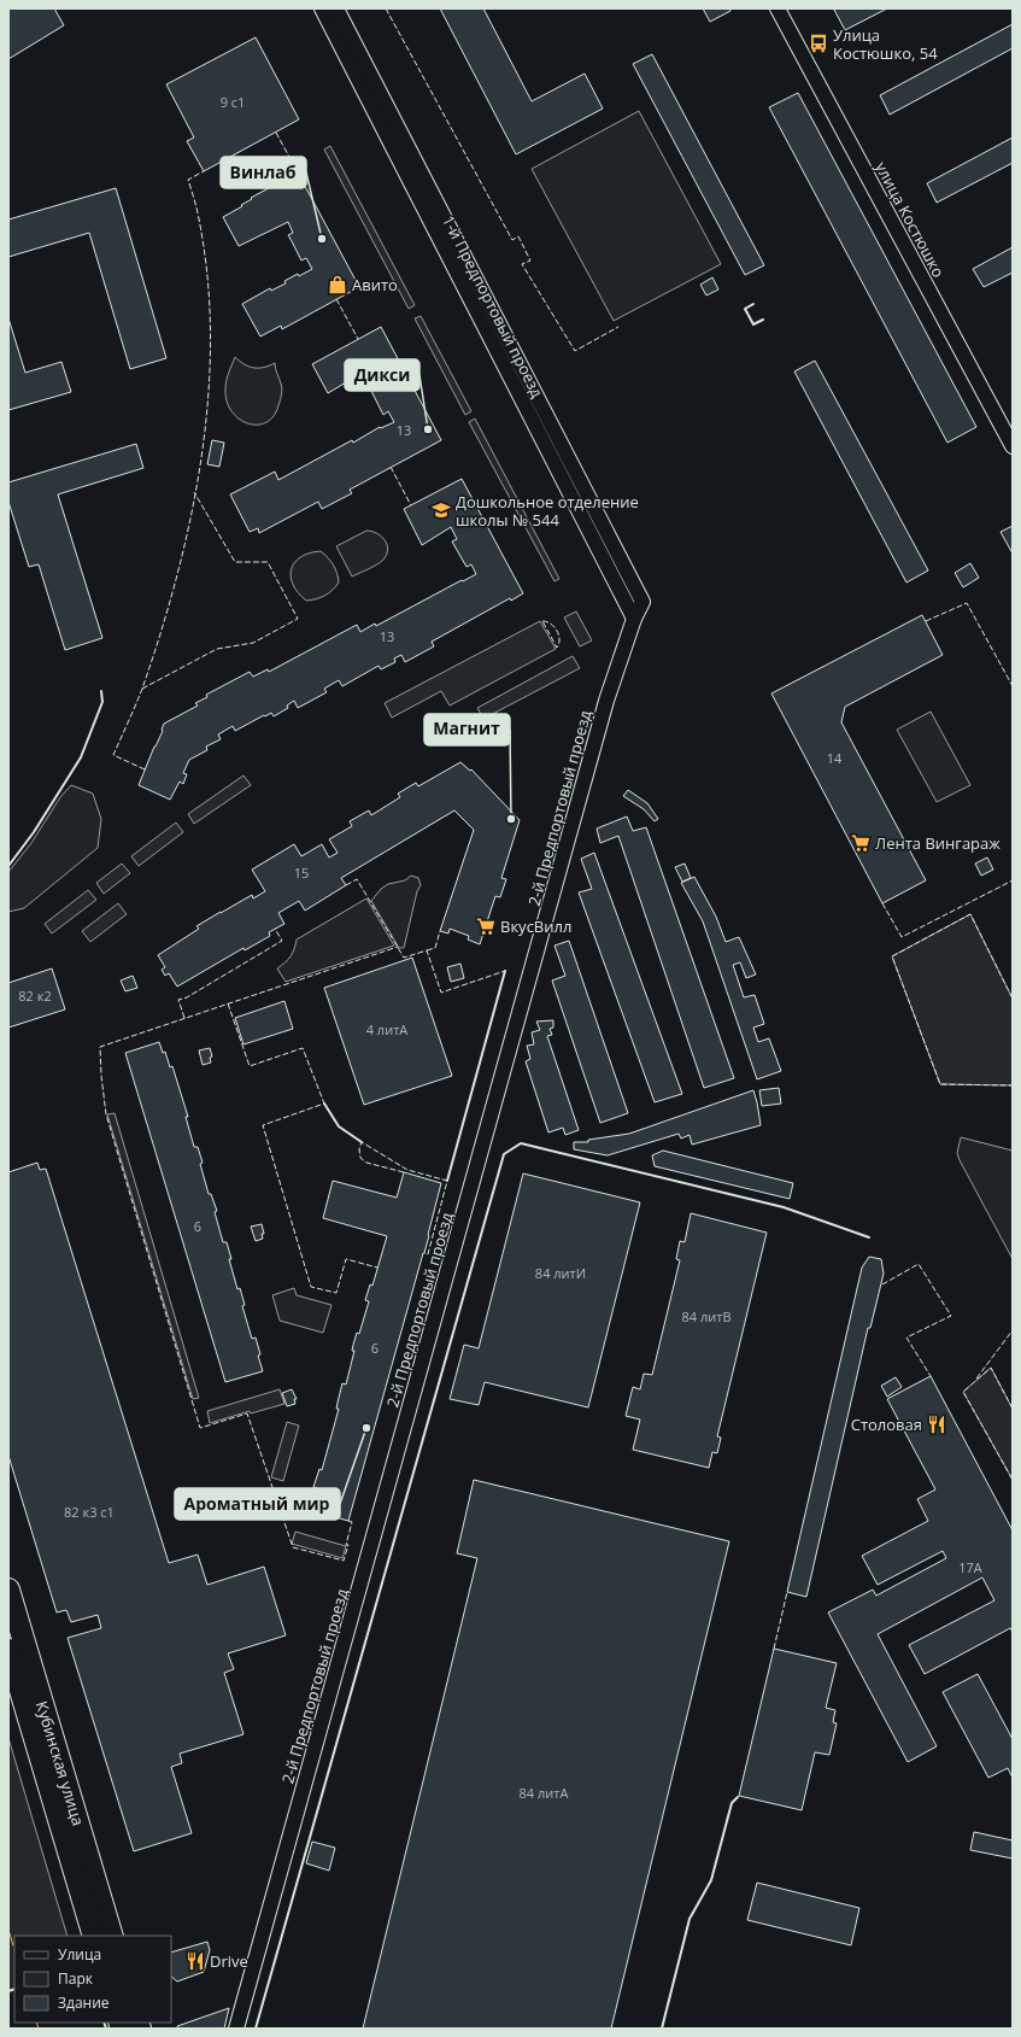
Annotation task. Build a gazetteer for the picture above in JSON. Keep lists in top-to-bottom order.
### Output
{
  "streets": {
    "main road": ["Кубинская улица"],
    "street": ["улица Костюшко", "1-й Предпортовый проезд", "2-й Предпортовый проезд"]
  },
  "crossings": [
    ["1-й Предпортовый проезд", "2-й Предпортовый проезд"]
  ],
  "places": {
    "bus stop": ["Улица Костюшко, 54"],
    "other": [
      "Винлаб",
      "Дикси",
      "Магнит",
      "Ароматный мир"
    ],
    "shop": ["Авито"],
    "school or university": ["Дошкольное отделение школы № 544"],
    "supermarket": ["Лента Вингараж", "ВкусВилл"],
    "restaurant": ["Столовая", "Drive"]
  },
  "house_numbers": [
    "9 с1",
    "13",
    "13",
    "14",
    "15",
    "82 к2",
    "4 литА",
    "6",
    "84 литИ",
    "84 литВ",
    "6",
    "82 к3 с1",
    "17А",
    "84 литА"
  ],
  "legend": ["Улица", "Парк", "Здание"]
}
